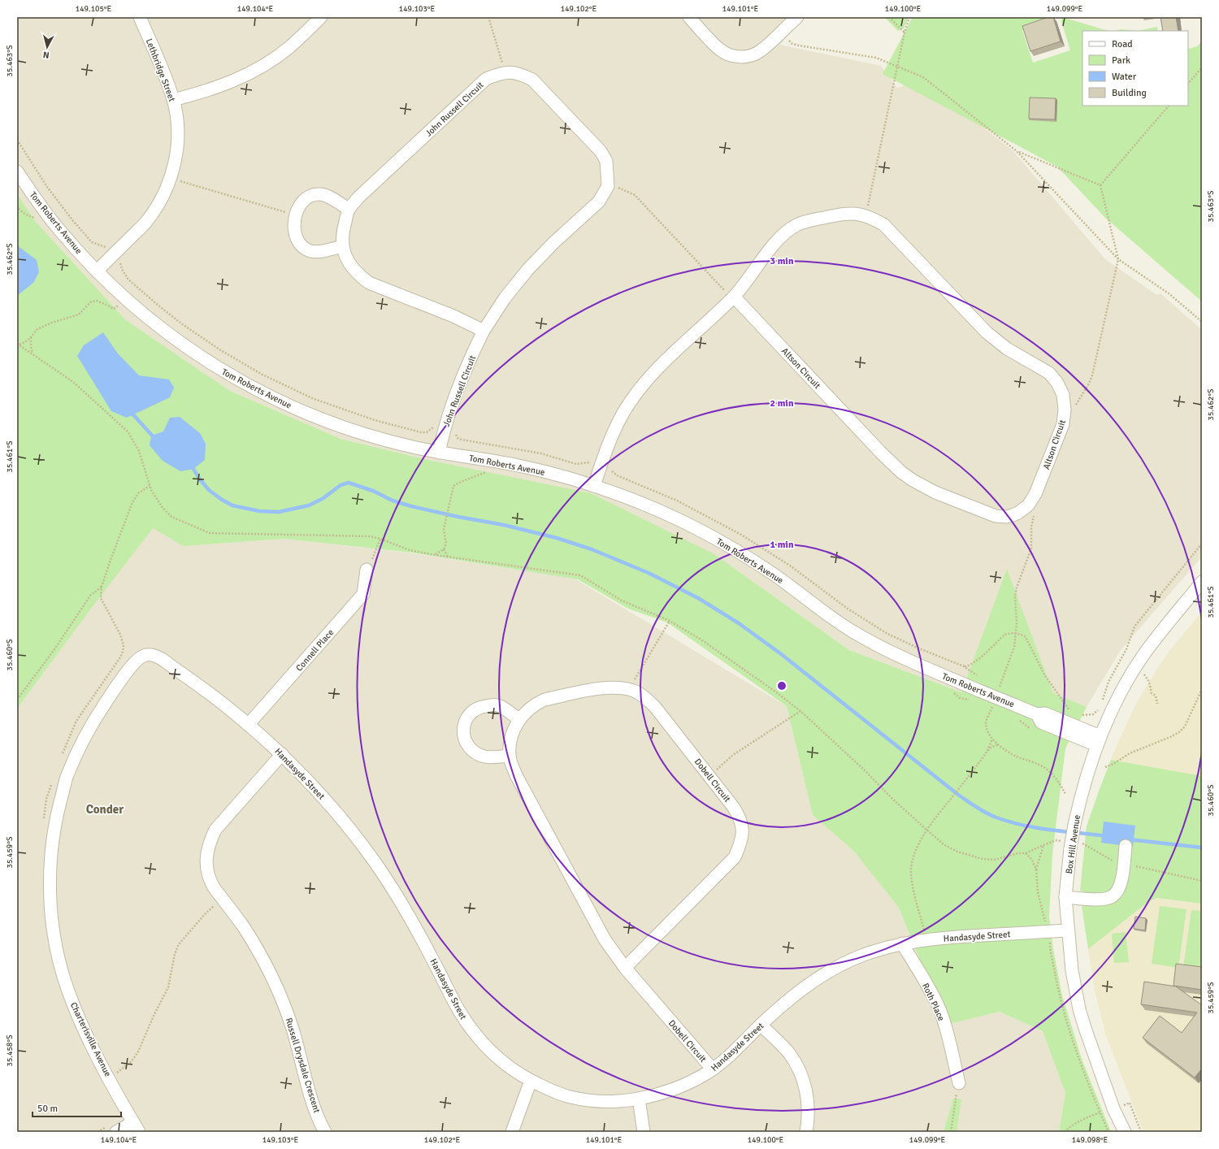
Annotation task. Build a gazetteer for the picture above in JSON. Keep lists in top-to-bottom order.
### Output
{
  "streets": {
    "street": [
      "Lethbridge Street",
      "John Russell Circuit",
      "Tom Roberts Avenue",
      "Altson Circuit",
      "Connell Place",
      "Handasyde Street",
      "Dobell Circuit",
      "Box Hill Avenue",
      "Roth Place",
      "Charterisville Avenue",
      "Russell Drysdale Crescent"
    ]
  },
  "crossings": [
    ["Lethbridge Street", "Tom Roberts Avenue"],
    ["John Russell Circuit", "Tom Roberts Avenue"],
    ["Tom Roberts Avenue", "Altson Circuit"],
    ["Tom Roberts Avenue", "Box Hill Avenue"],
    ["Connell Place", "Handasyde Street"],
    ["Handasyde Street", "Dobell Circuit"],
    ["Handasyde Street", "Box Hill Avenue"],
    ["Handasyde Street", "Roth Place"],
    ["Handasyde Street", "Charterisville Avenue"],
    ["Handasyde Street", "Russell Drysdale Crescent"]
  ],
  "districts": ["Conder"],
  "legend": [
    "Road",
    "Park",
    "Water",
    "Building"
  ],
  "scale_bar": "50 m",
  "north": "bottom",
  "coordinates": [
    "149.105°E",
    "149.104°E",
    "149.103°E",
    "149.102°E",
    "149.101°E",
    "149.100°E",
    "149.099°E",
    "35.463°S",
    "35.462°S",
    "35.461°S",
    "35.460°S",
    "35.459°S",
    "35.458°S",
    "149.098°E"
  ],
  "rings": ["3 min", "2 min", "1 min"]
}
